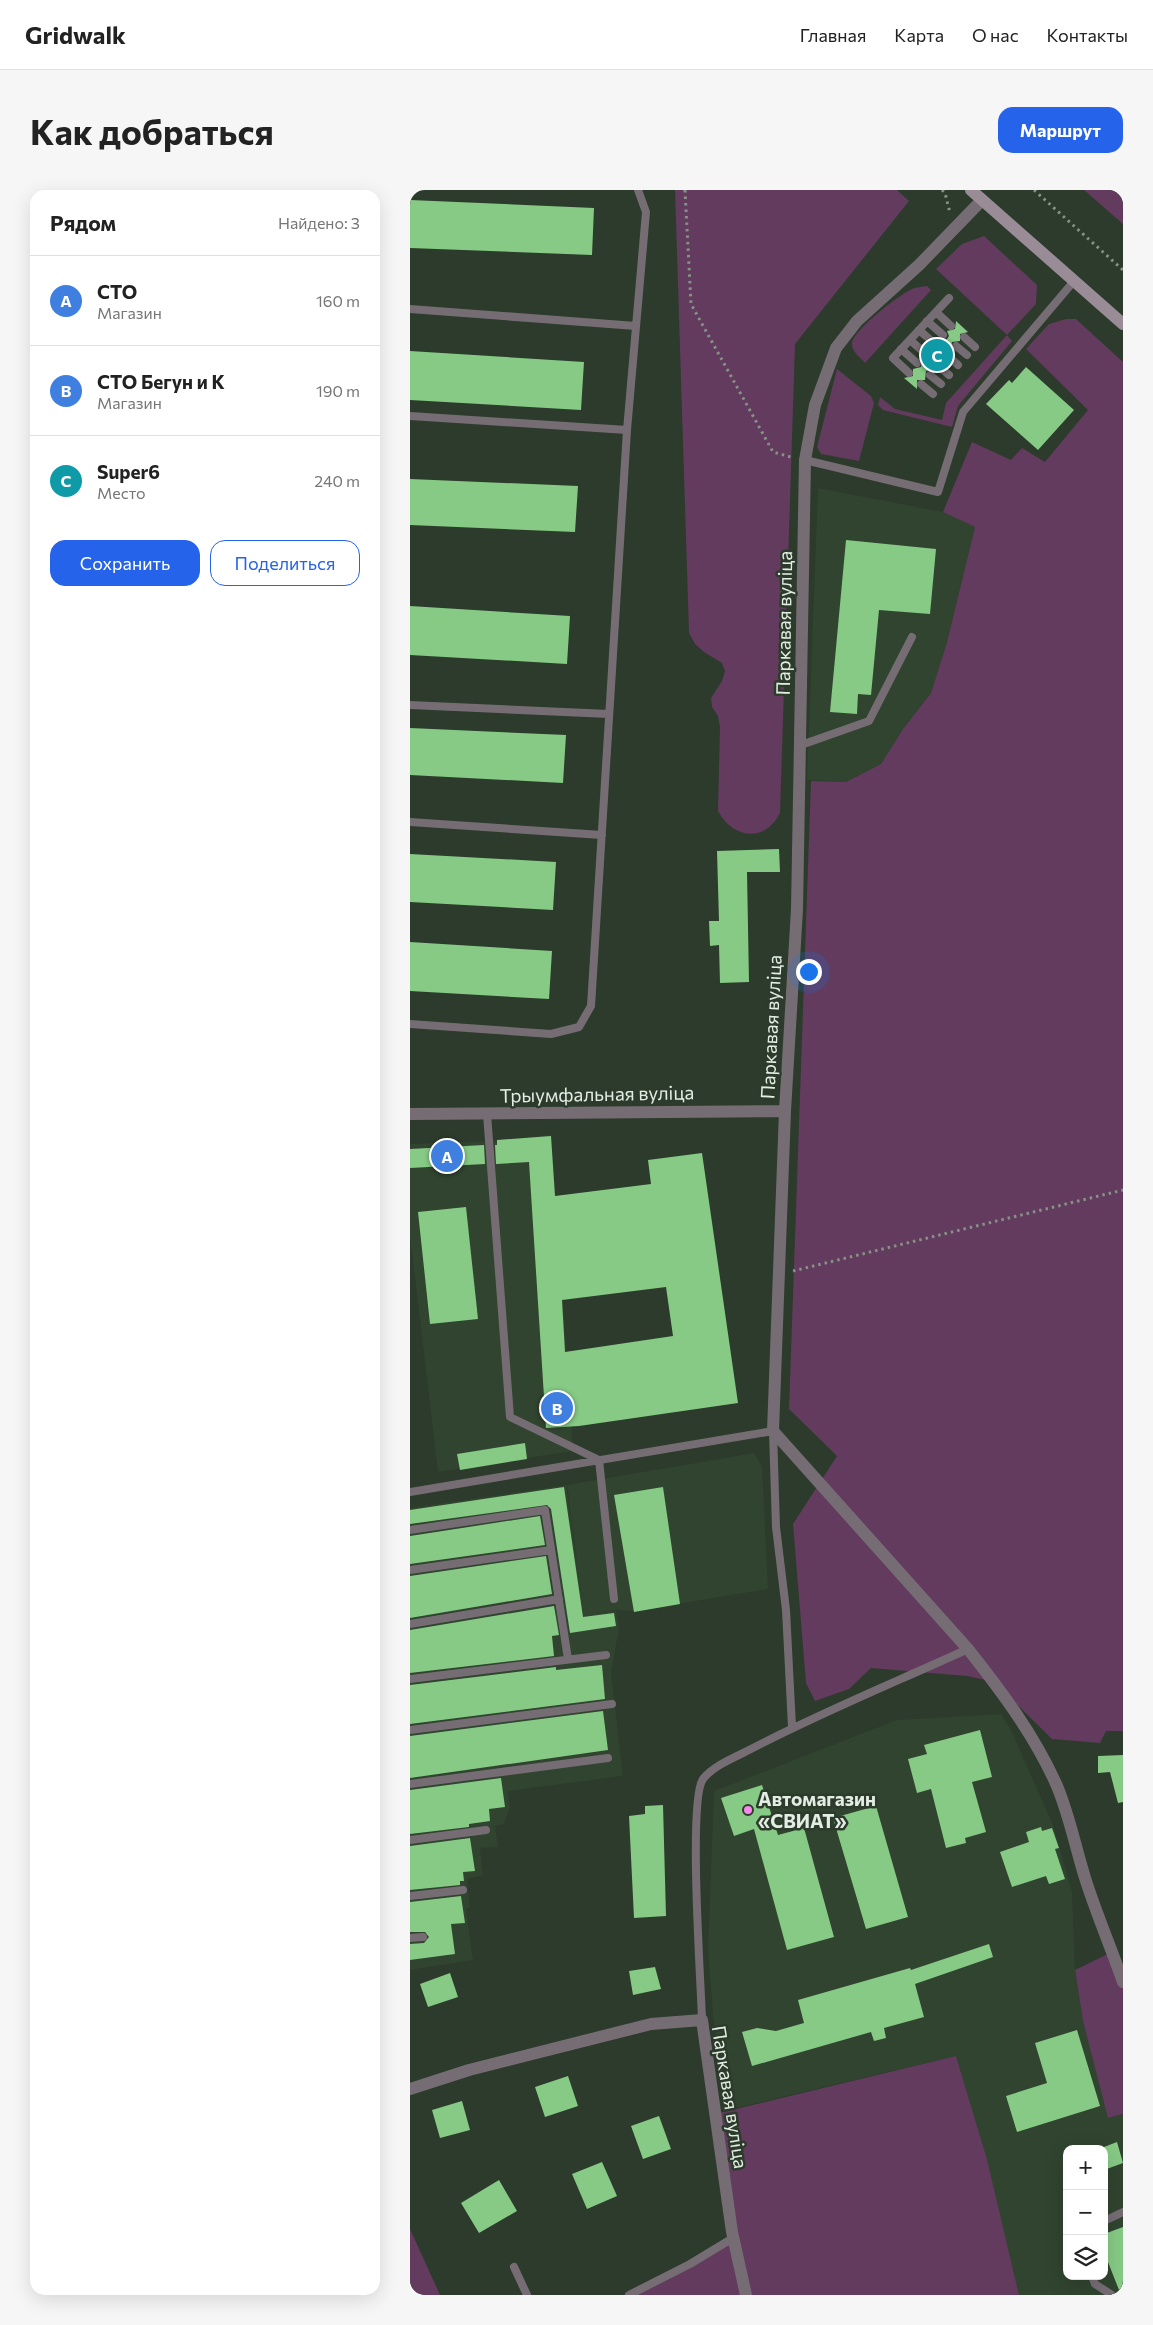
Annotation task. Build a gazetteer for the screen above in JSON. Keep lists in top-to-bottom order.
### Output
{
  "streets": {
    "street": ["Паркавая вуліца", "Трыумфальная вуліца"]
  },
  "crossings": [
    ["Паркавая вуліца", "Трыумфальная вуліца"]
  ],
  "places": ["Автомагазин «СВИАТ»"],
  "page": {
    "header": "Gridwalk",
    "nav": [
      "Главная",
      "Карта",
      "О нас",
      "Контакты"
    ],
    "buttons": [
      "Маршрут",
      ["Сохранить", "Поделиться"]
    ],
    "title": "Как добраться",
    "heading": ["Рядом", "Найдено: 3"],
    "list": [
      {
        "mark": "A",
        "name": "СТО",
        "note": "Магазин",
        "value": "160 m"
      },
      {
        "mark": "B",
        "name": "СТО Бегун и К",
        "note": "Магазин",
        "value": "190 m"
      },
      {
        "mark": "C",
        "name": "Super6",
        "note": "Место",
        "value": "240 m"
      }
    ],
    "pins": ["C", "A", "B"],
    "map_buttons": ["+", "−"]
  }
}
